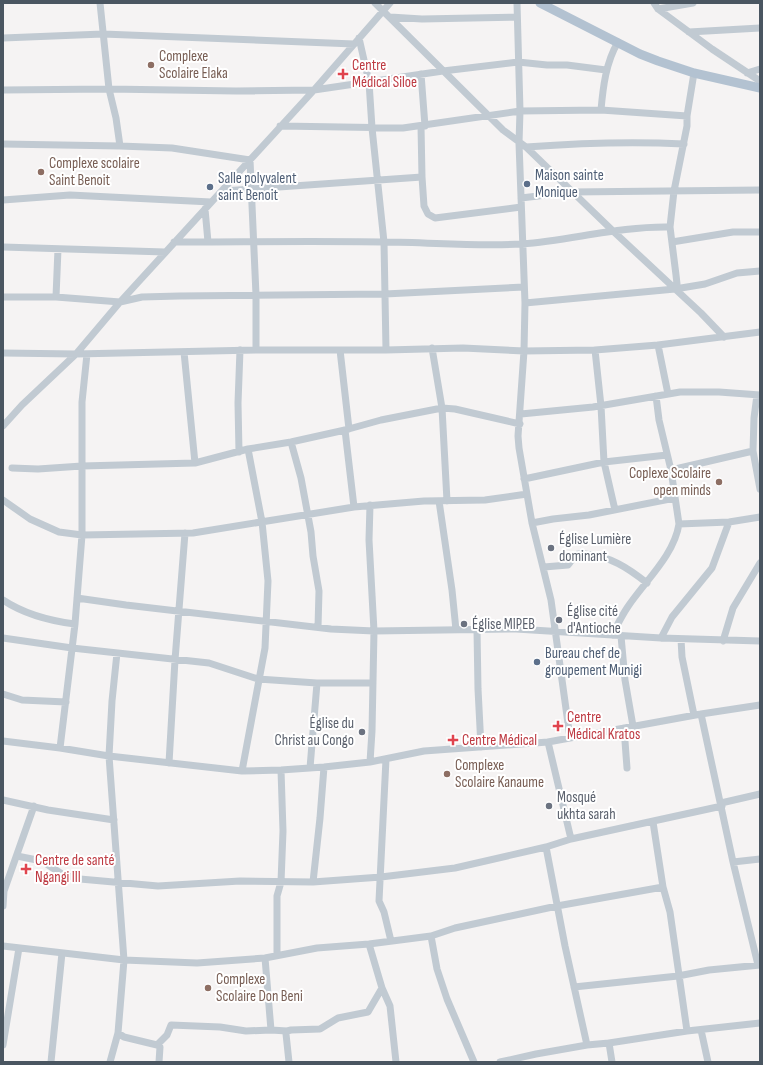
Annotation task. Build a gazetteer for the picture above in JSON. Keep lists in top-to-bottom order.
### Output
{
  "places": {
    "other": [
      "Complexe Scolaire Elaka",
      "Complexe scolaire Saint Benoit",
      "Maison sainte Monique",
      "Salle polyvalent saint Benoit",
      "Coplexe Scolaire open minds",
      "Église Lumière dominant",
      "Église cité d'Antioche",
      "Église MIPEB",
      "Bureau chef de groupement Munigi",
      "Église du Christ au Congo",
      "Complexe Scolaire Kanaume",
      "Mosqué ukhta sarah",
      "Complexe Scolaire Don Beni"
    ],
    "health": [
      "Centre Médical Siloe",
      "Centre Médical Kratos",
      "Centre Médical",
      "Centre de santé Ngangi III"
    ]
  }
}
